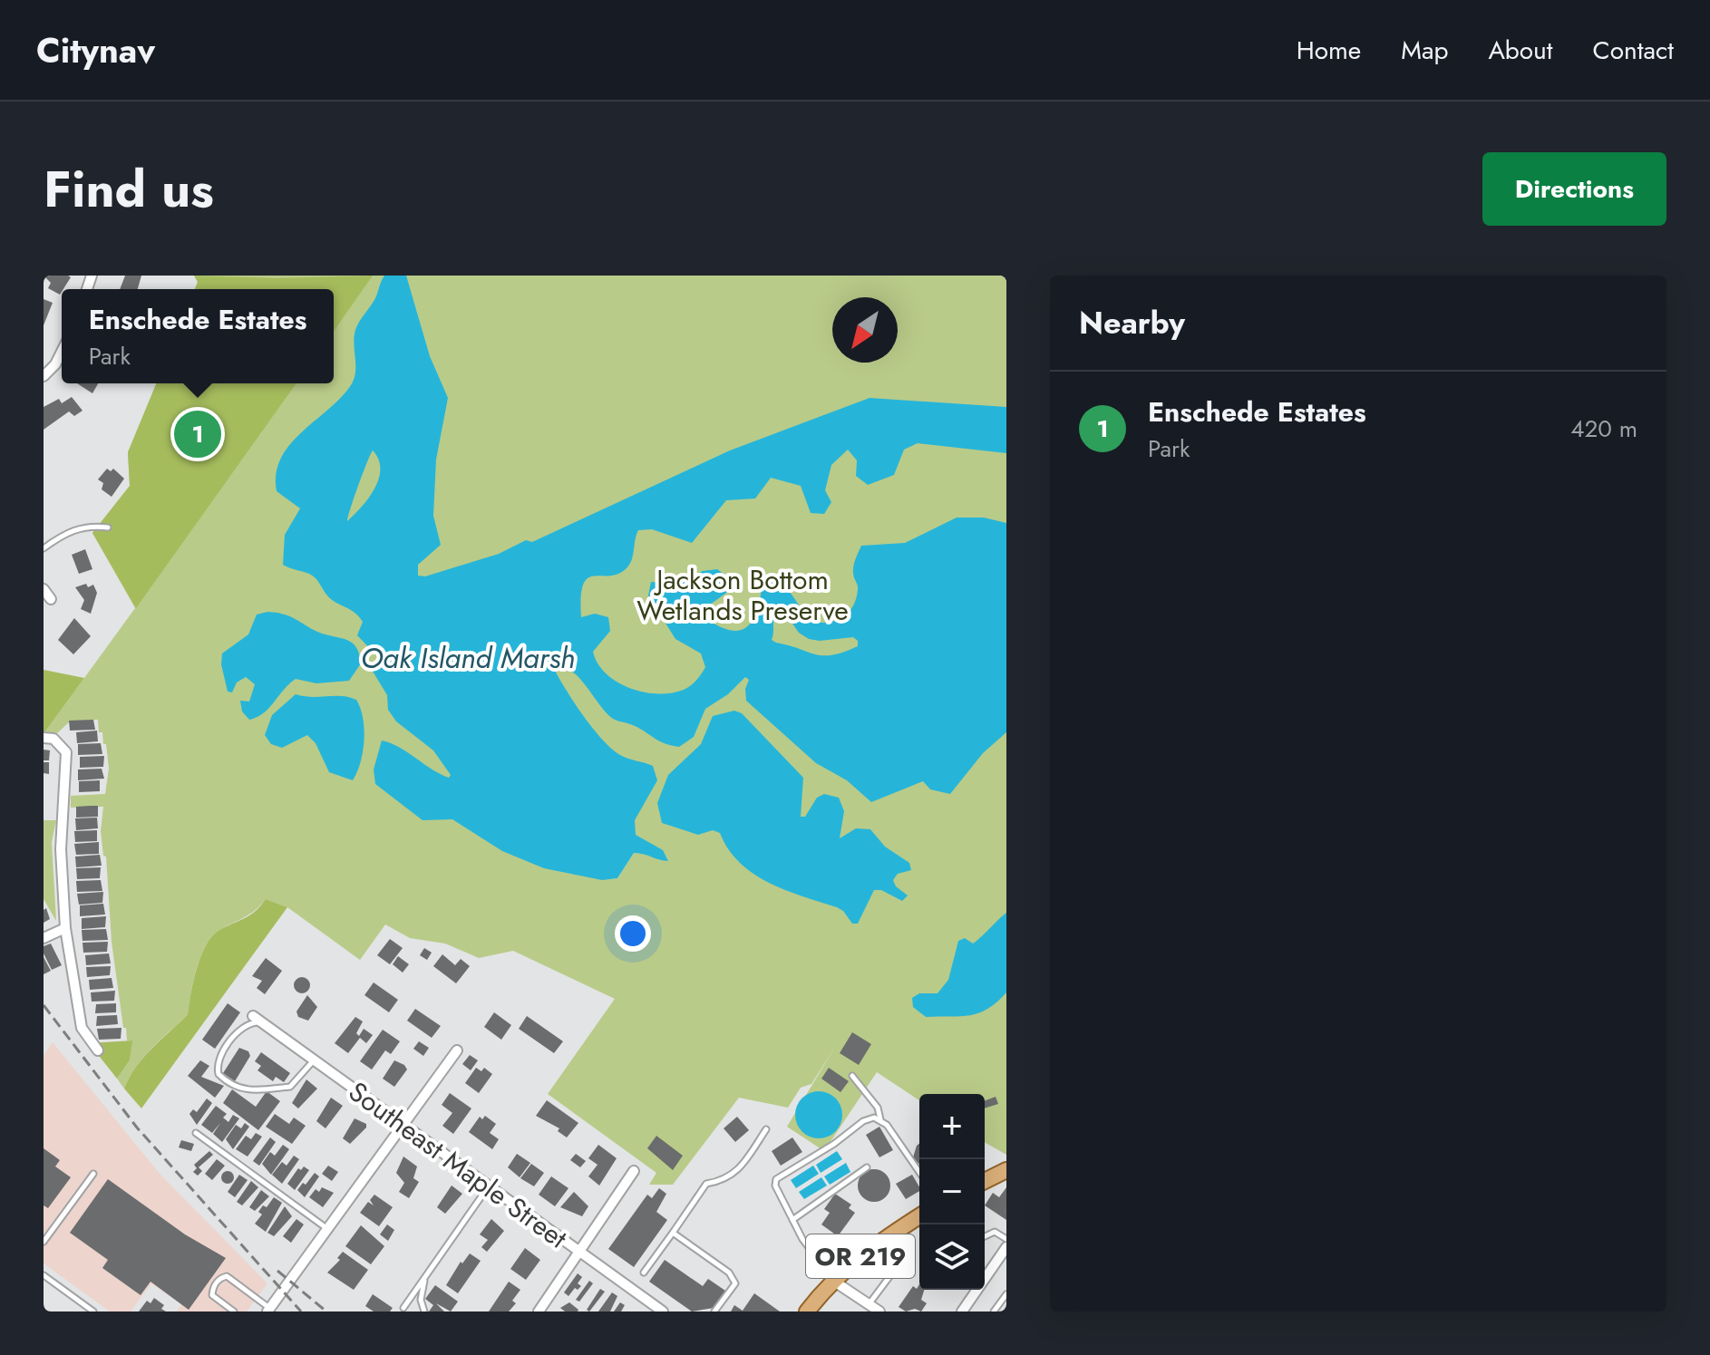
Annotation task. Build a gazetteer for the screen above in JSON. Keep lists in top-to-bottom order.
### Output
{
  "streets": {
    "main road": ["OR 219"],
    "street": ["Southeast Maple Street"]
  },
  "water": ["Oak Island Marsh"],
  "parks": ["Jackson Bottom Wetlands Preserve"],
  "north": "bottom left",
  "page": {
    "header": "Citynav",
    "nav": [
      "Home",
      "Map",
      "About",
      "Contact"
    ],
    "title": "Find us",
    "buttons": "Directions",
    "heading": "Nearby",
    "popup": ["Enschede Estates", "Park"],
    "list": [
      {
        "mark": "1",
        "name": "Enschede Estates",
        "note": "Park",
        "value": "420 m"
      }
    ],
    "pins": "1",
    "map_buttons": ["+", "−"]
  }
}
